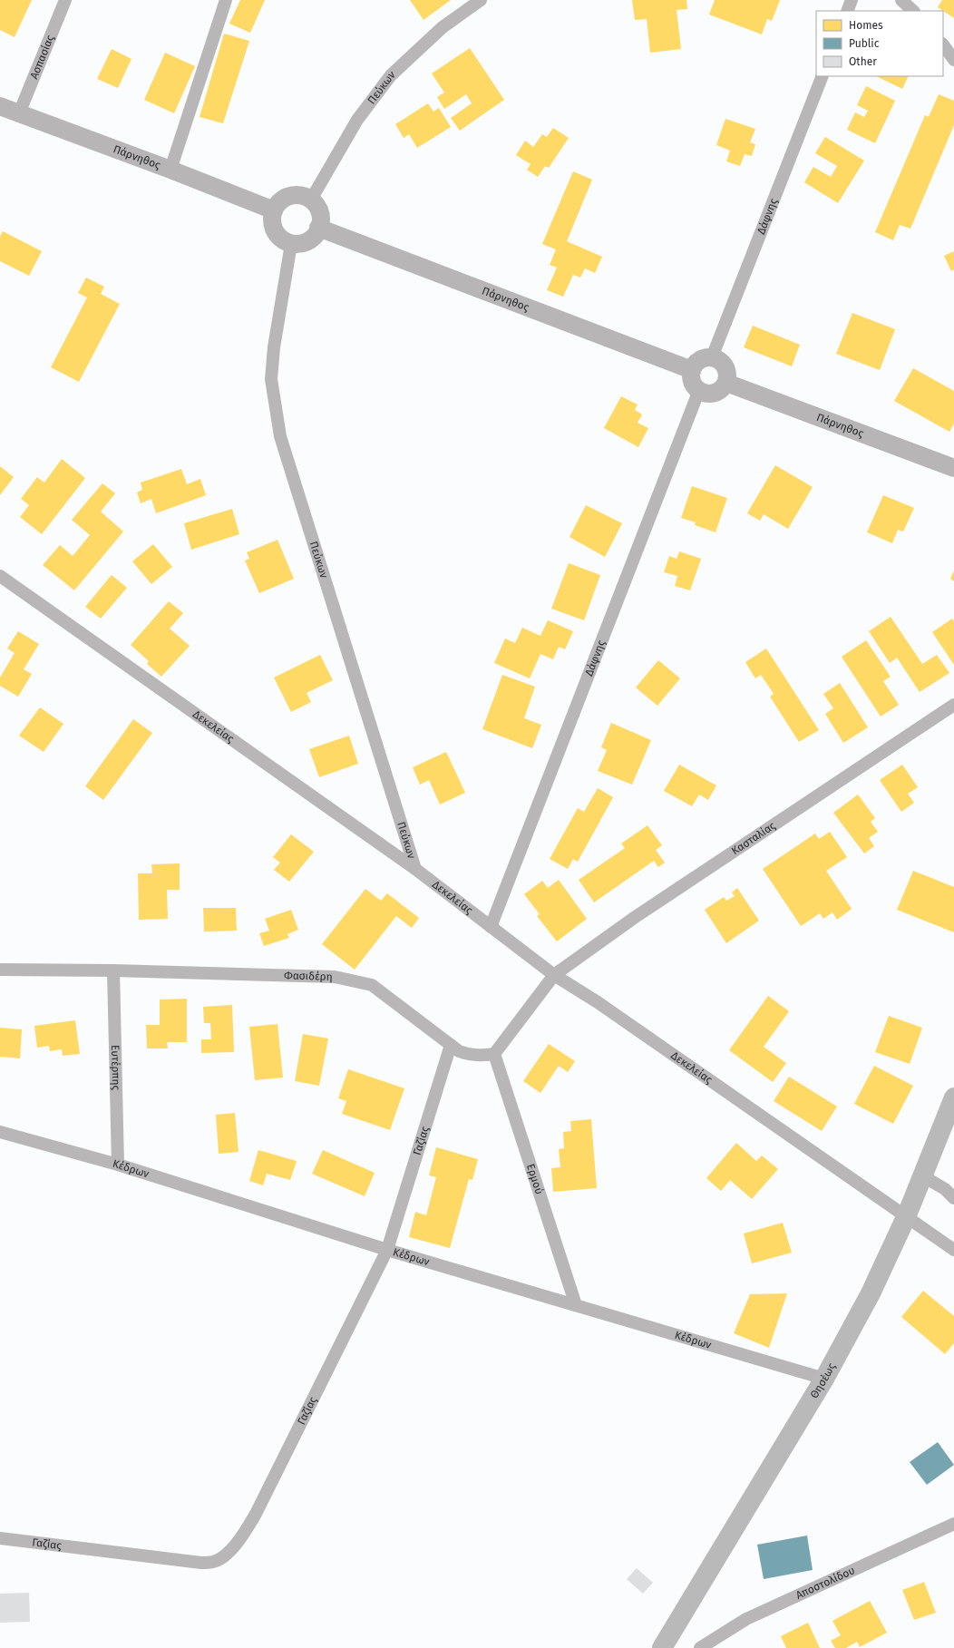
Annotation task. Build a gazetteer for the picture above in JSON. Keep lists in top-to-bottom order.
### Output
{
  "streets": {
    "main road": ["Θησέως"],
    "street": [
      "Ασπασίας",
      "Πεύκων",
      "Πάρνηθος",
      "Δάφνης",
      "Δεκελείας",
      "Κασταλίας",
      "Φασιδέρη",
      "Ευτέρπης",
      "Γαζίας",
      "Κέδρων",
      "Ερμού",
      "Αποστολίδου"
    ]
  },
  "crossings": [
    ["Ασπασίας", "Πάρνηθος"],
    ["Πεύκων", "Πάρνηθος"],
    ["Πεύκων", "Δεκελείας"],
    ["Πάρνηθος", "Δάφνης"],
    ["Δάφνης", "Δεκελείας"],
    ["Δεκελείας", "Κασταλίας"],
    ["Δεκελείας", "Θησέως"],
    ["Φασιδέρη", "Ευτέρπης"],
    ["Φασιδέρη", "Γαζίας"],
    ["Φασιδέρη", "Ερμού"],
    ["Ευτέρπης", "Κέδρων"],
    ["Γαζίας", "Κέδρων"],
    ["Κέδρων", "Ερμού"],
    ["Κέδρων", "Θησέως"]
  ],
  "legend": ["Homes", "Public", "Other"]
}
